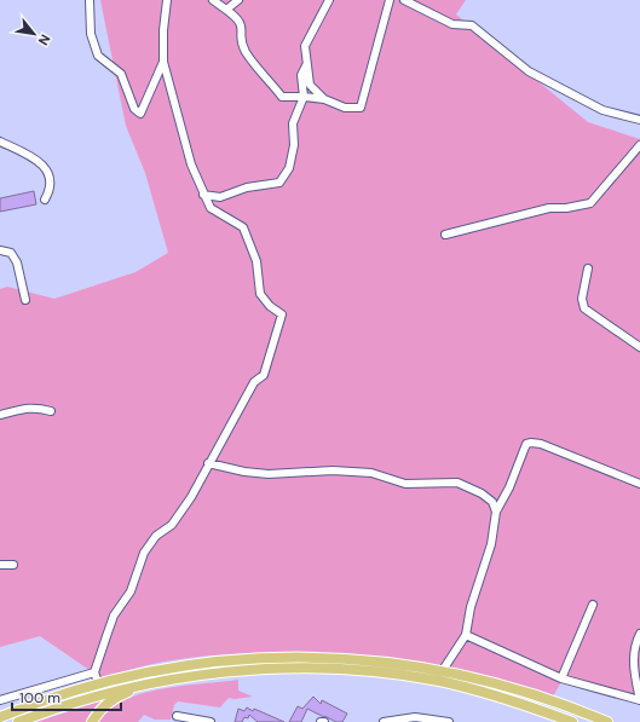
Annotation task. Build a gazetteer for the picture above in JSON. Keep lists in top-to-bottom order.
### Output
{
  "scale_bar": "100 m",
  "north": "bottom right"
}
